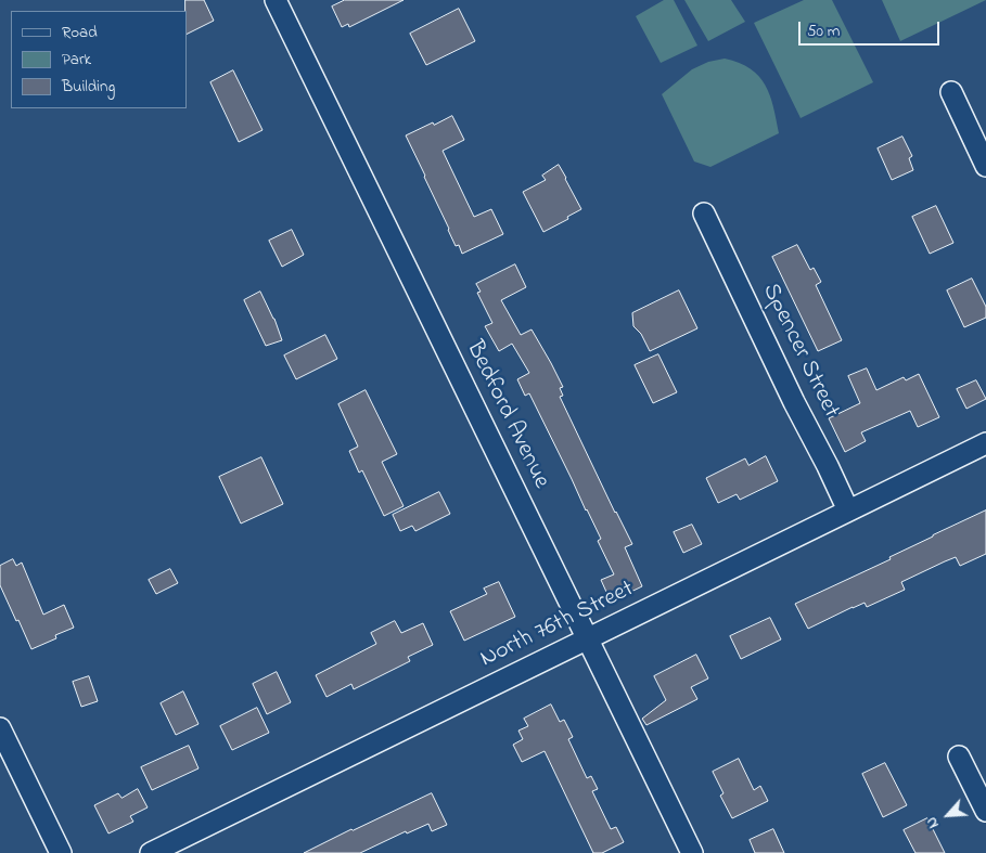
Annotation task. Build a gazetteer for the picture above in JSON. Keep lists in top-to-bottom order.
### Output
{
  "streets": {
    "street": ["Spencer Street", "Bedford Avenue", "North 76th Street"]
  },
  "crossings": [
    ["Spencer Street", "North 76th Street"],
    ["Bedford Avenue", "North 76th Street"]
  ],
  "legend": ["Road", "Park", "Building"],
  "scale_bar": "50 m",
  "north": "bottom left"
}
